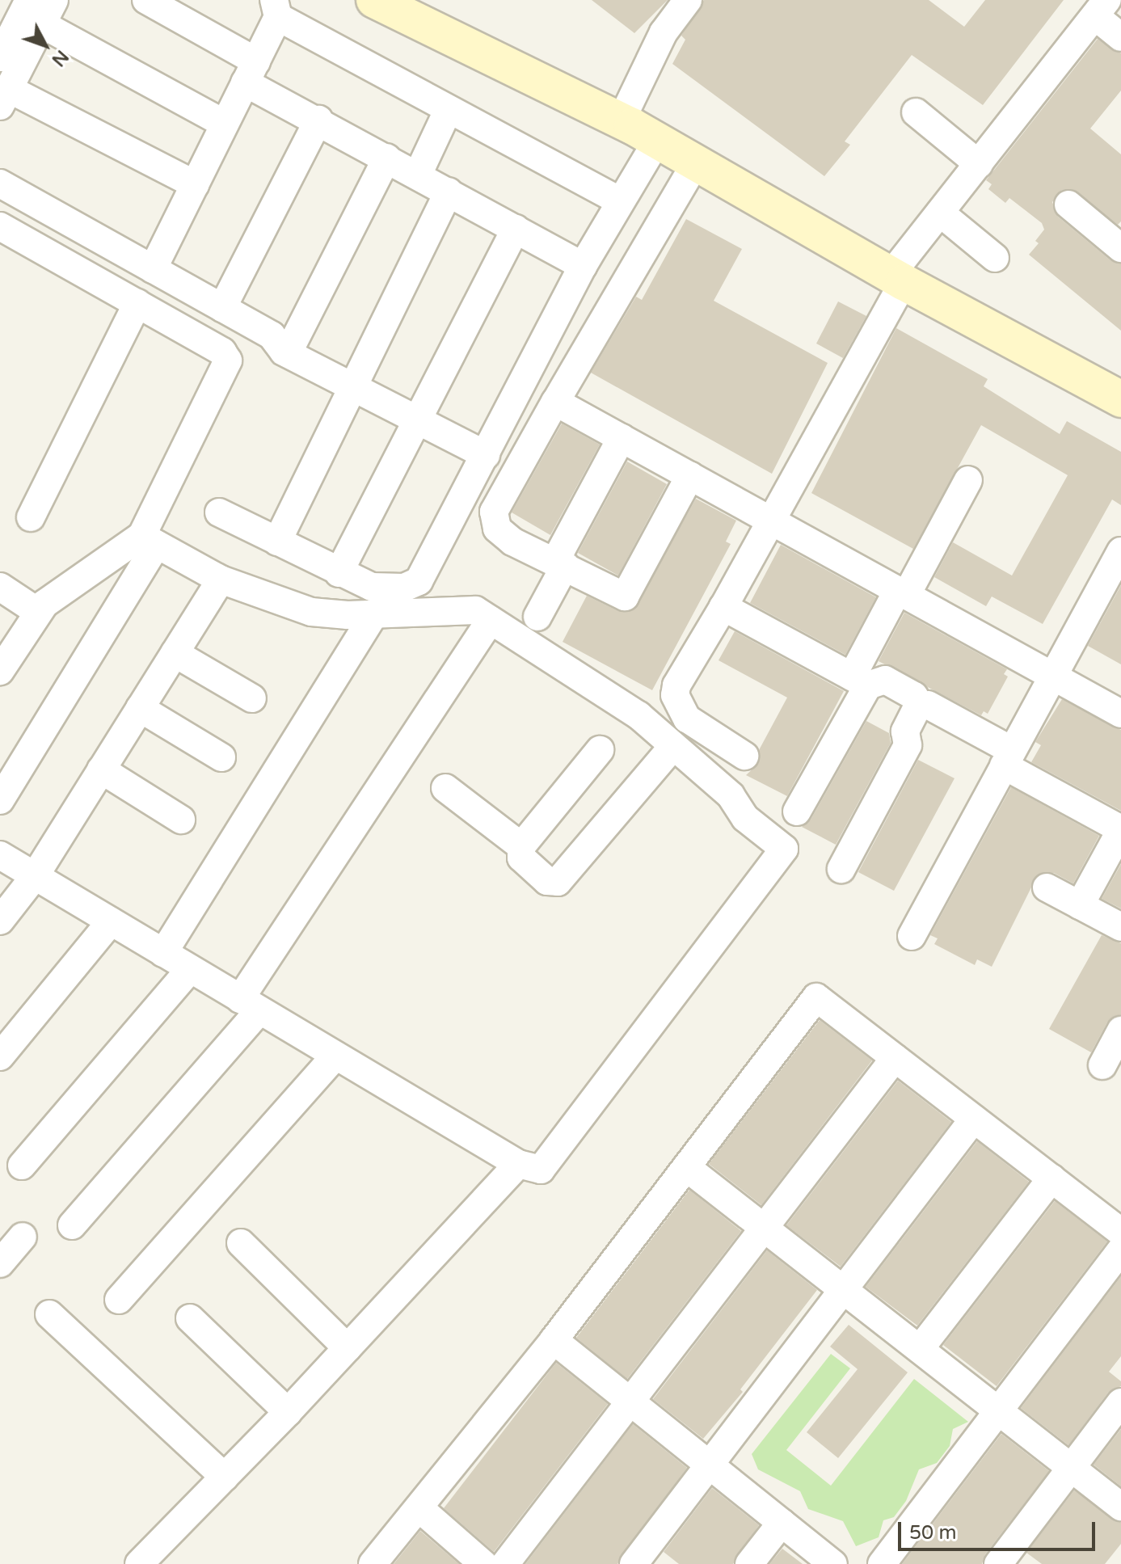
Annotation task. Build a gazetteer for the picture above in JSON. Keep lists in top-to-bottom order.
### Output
{
  "scale_bar": "50 m",
  "north": "bottom right"
}
